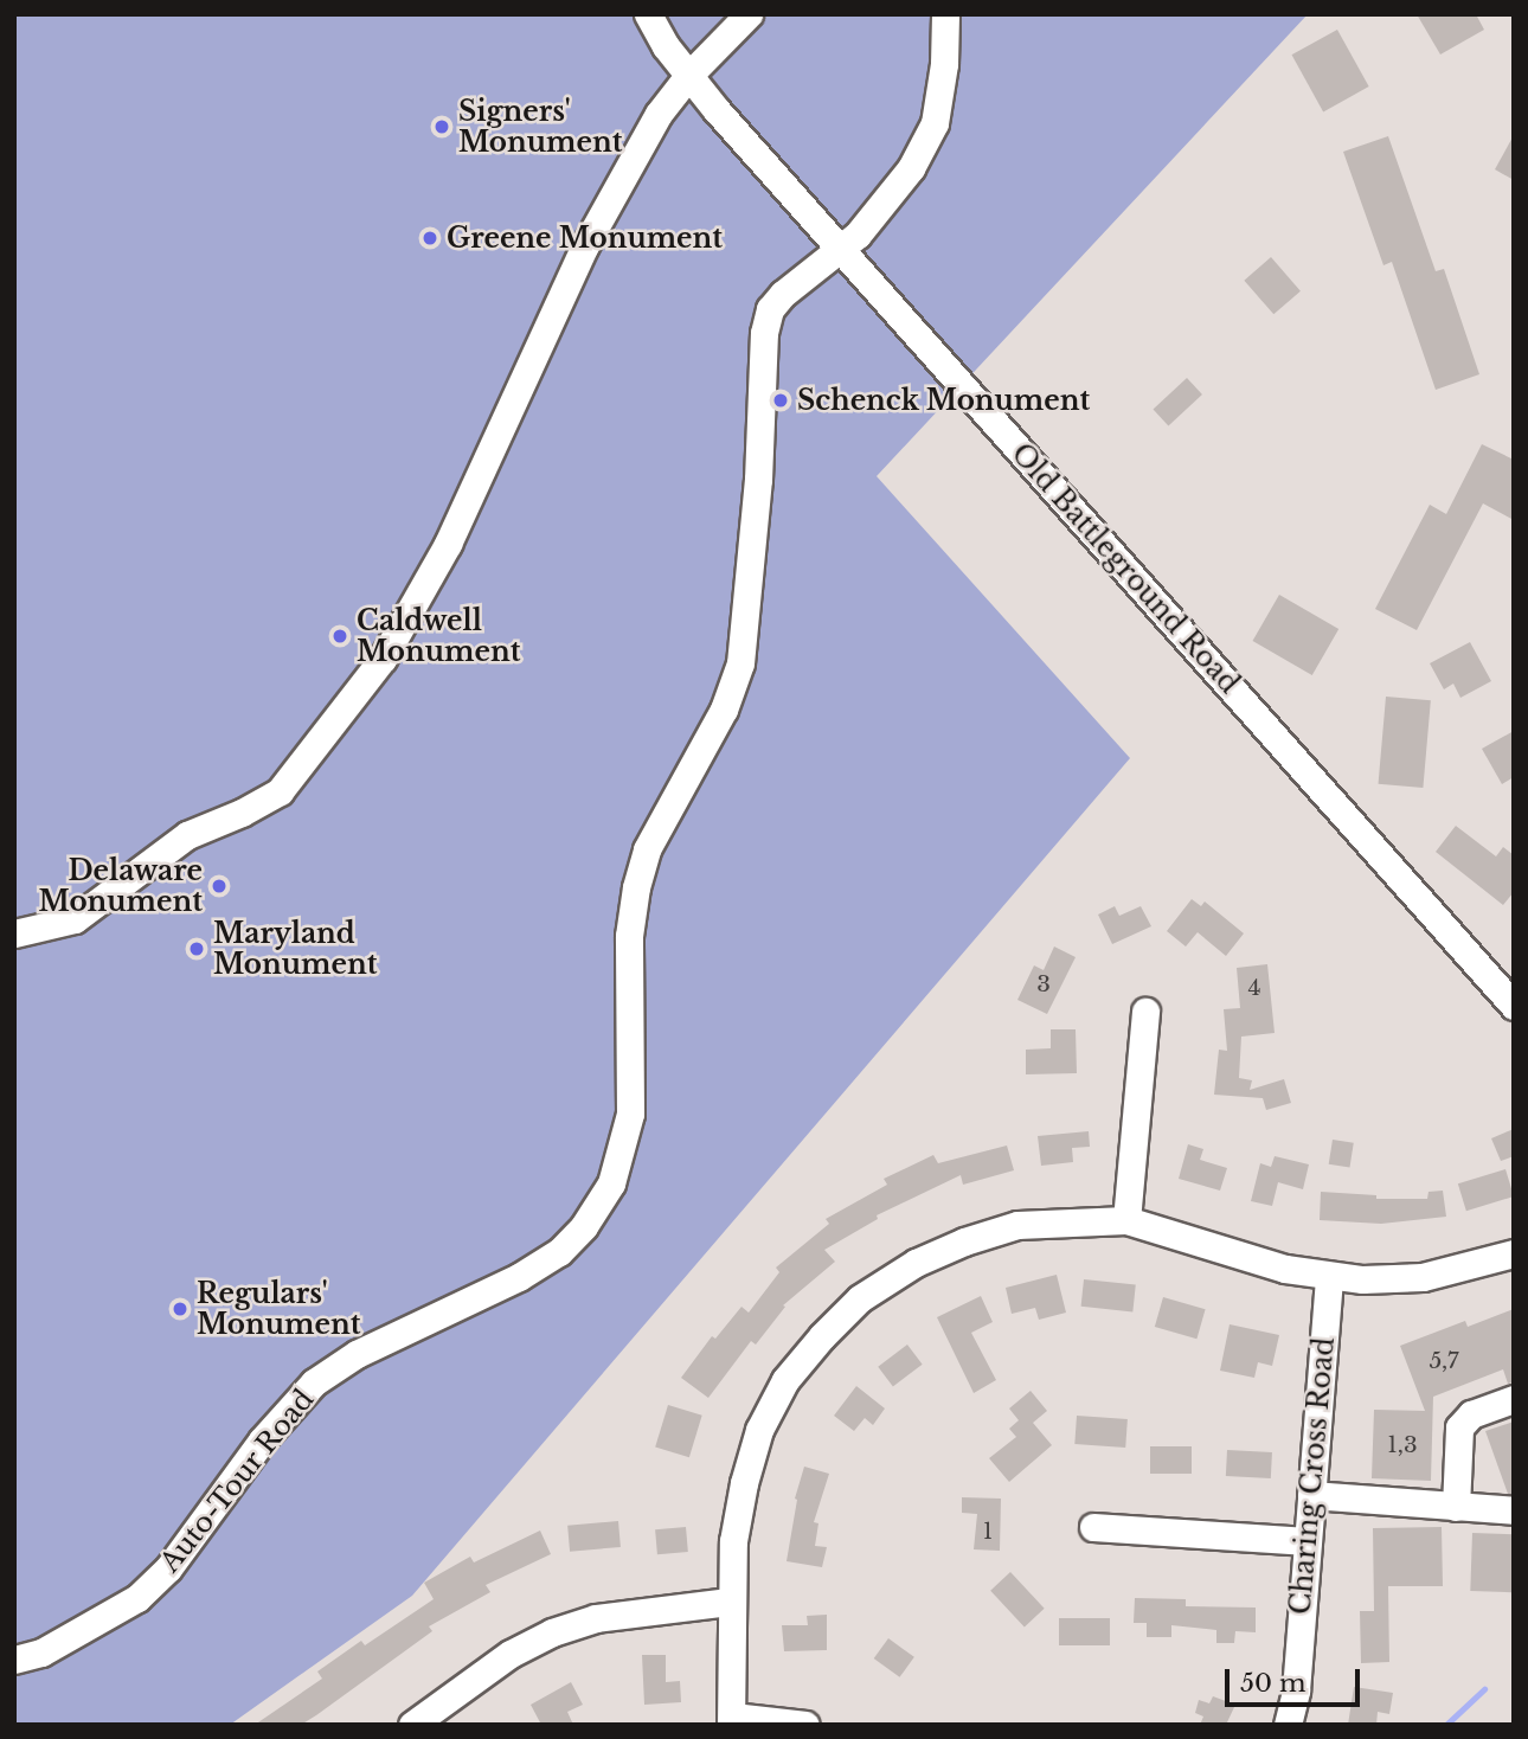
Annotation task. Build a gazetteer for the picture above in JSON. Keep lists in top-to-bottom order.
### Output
{
  "streets": {
    "street": ["Old Battleground Road", "Charing Cross Road", "Auto-Tour Road"]
  },
  "crossings": [
    ["Old Battleground Road", "Auto-Tour Road"]
  ],
  "places": [
    "Signers' Monument",
    "Greene Monument",
    "Schenck Monument",
    "Caldwell Monument",
    "Delaware Monument",
    "Maryland Monument",
    "Regulars' Monument"
  ],
  "house_numbers": [
    "3",
    "4",
    "5,7",
    "1,3",
    "1"
  ],
  "scale_bar": "50 m"
}
